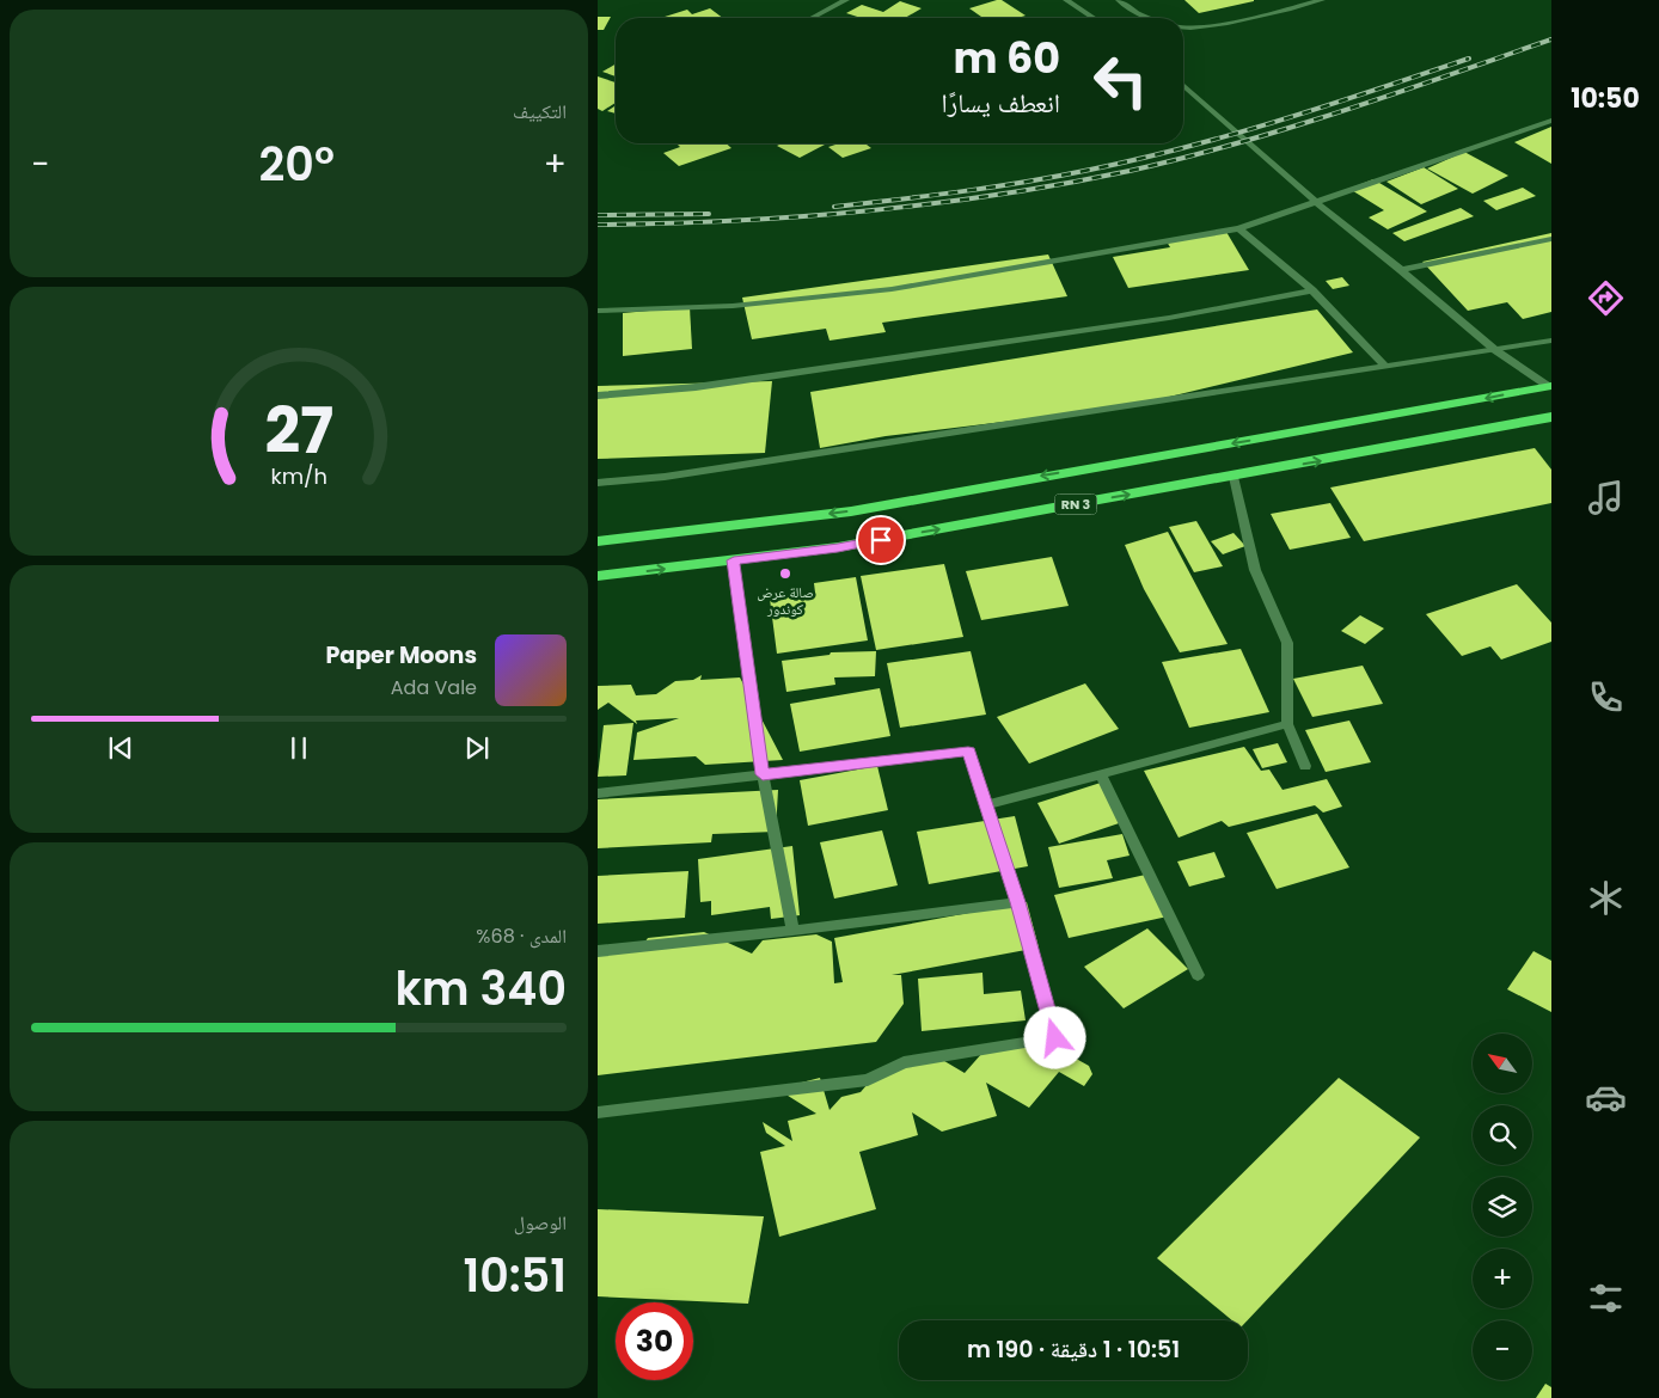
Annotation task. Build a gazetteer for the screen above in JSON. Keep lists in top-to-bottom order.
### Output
{
  "streets": {
    "highway": ["RN 3"]
  },
  "places": ["صالة عرض كوندور"],
  "north": "top left",
  "page": {
    "tabs": "10:50",
    "tile": [
      "التكييف",
      ["المدى · 68%", "340 km"],
      ["الوصول", "10:51"]
    ],
    "turn": ["60 m", "انعطف يسارًا"],
    "heat": ["−", "20°", "+"],
    "song": ["Paper Moons", "Ada Vale"],
    "map_buttons": ["+", "−"],
    "limit": "30",
    "trip": "10:51 · 1 دقيقة · 190 m",
    "gauge": ["27", "km/h"]
  }
}
